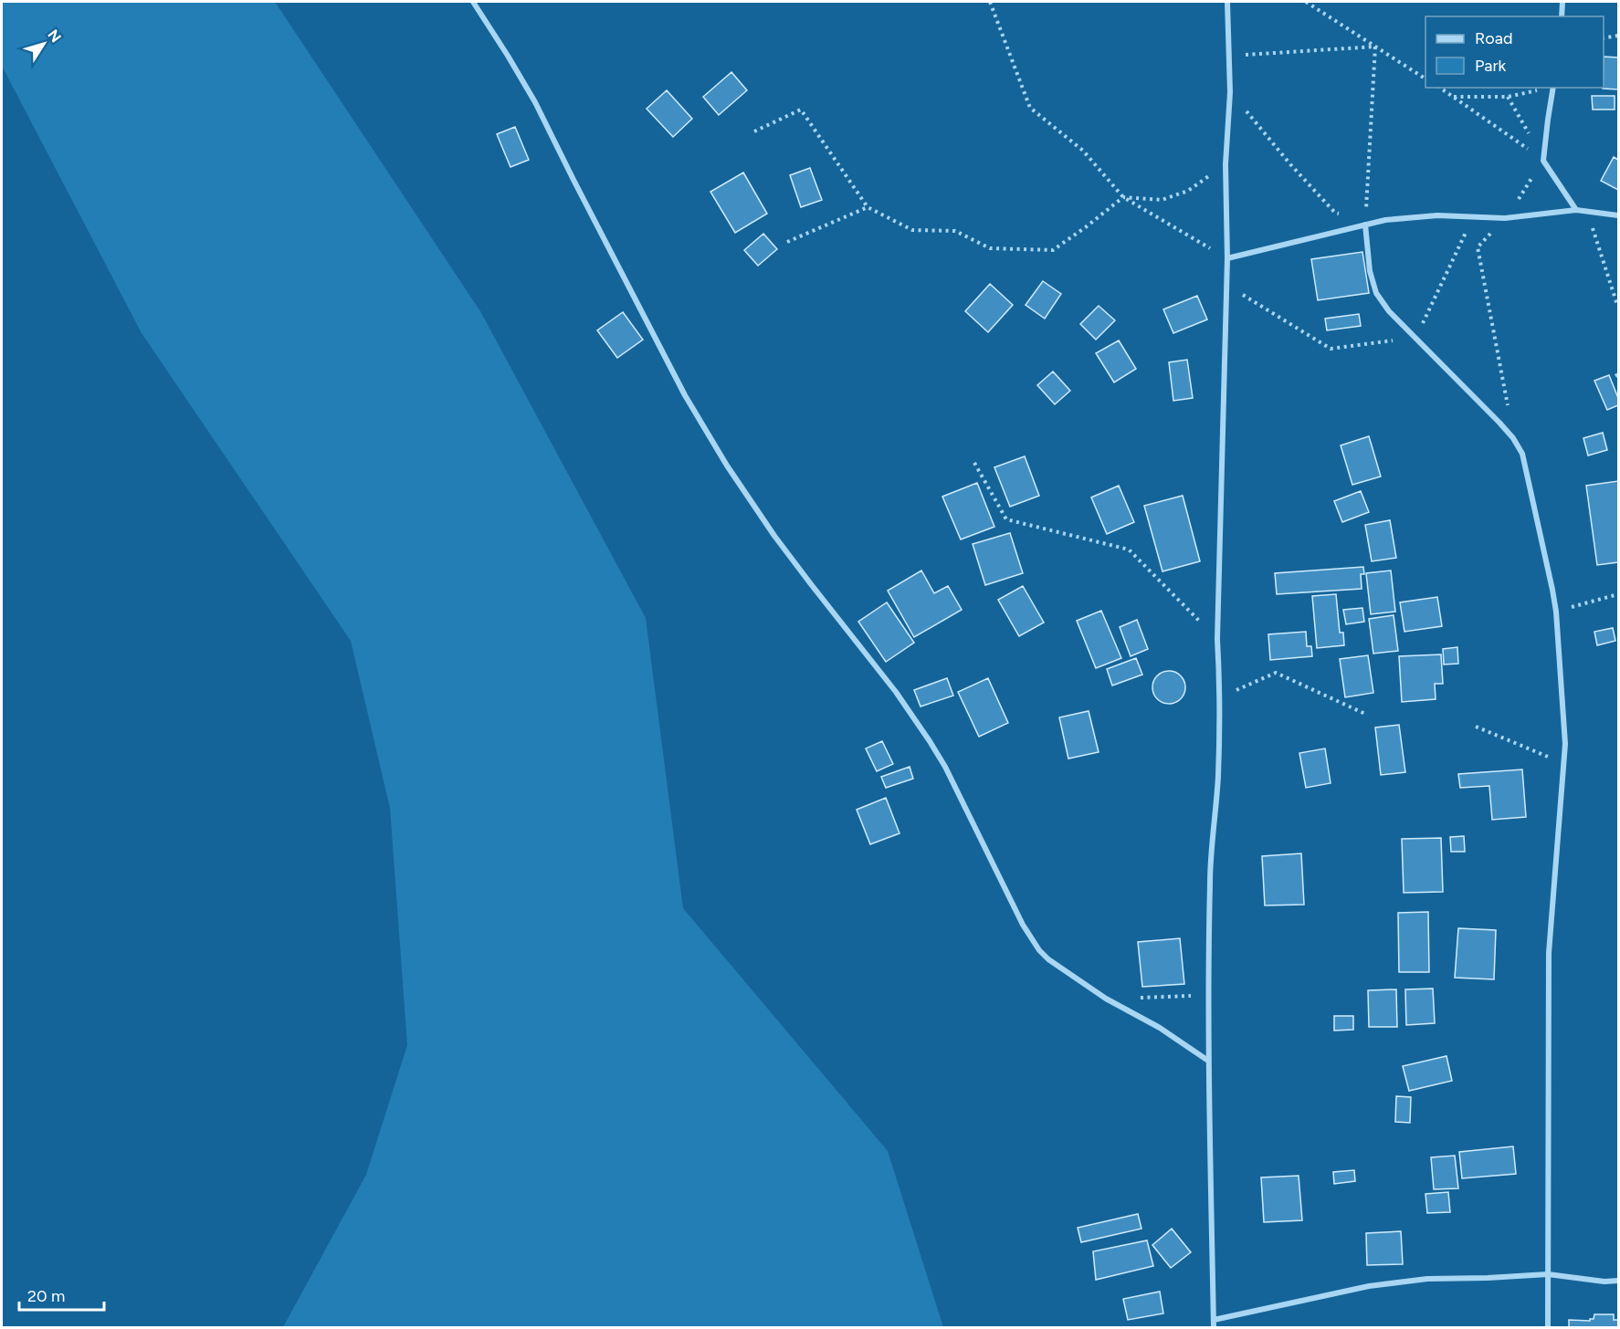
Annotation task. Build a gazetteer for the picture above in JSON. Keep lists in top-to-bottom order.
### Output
{
  "legend": ["Road", "Park"],
  "scale_bar": "20 m",
  "north": "top right"
}
